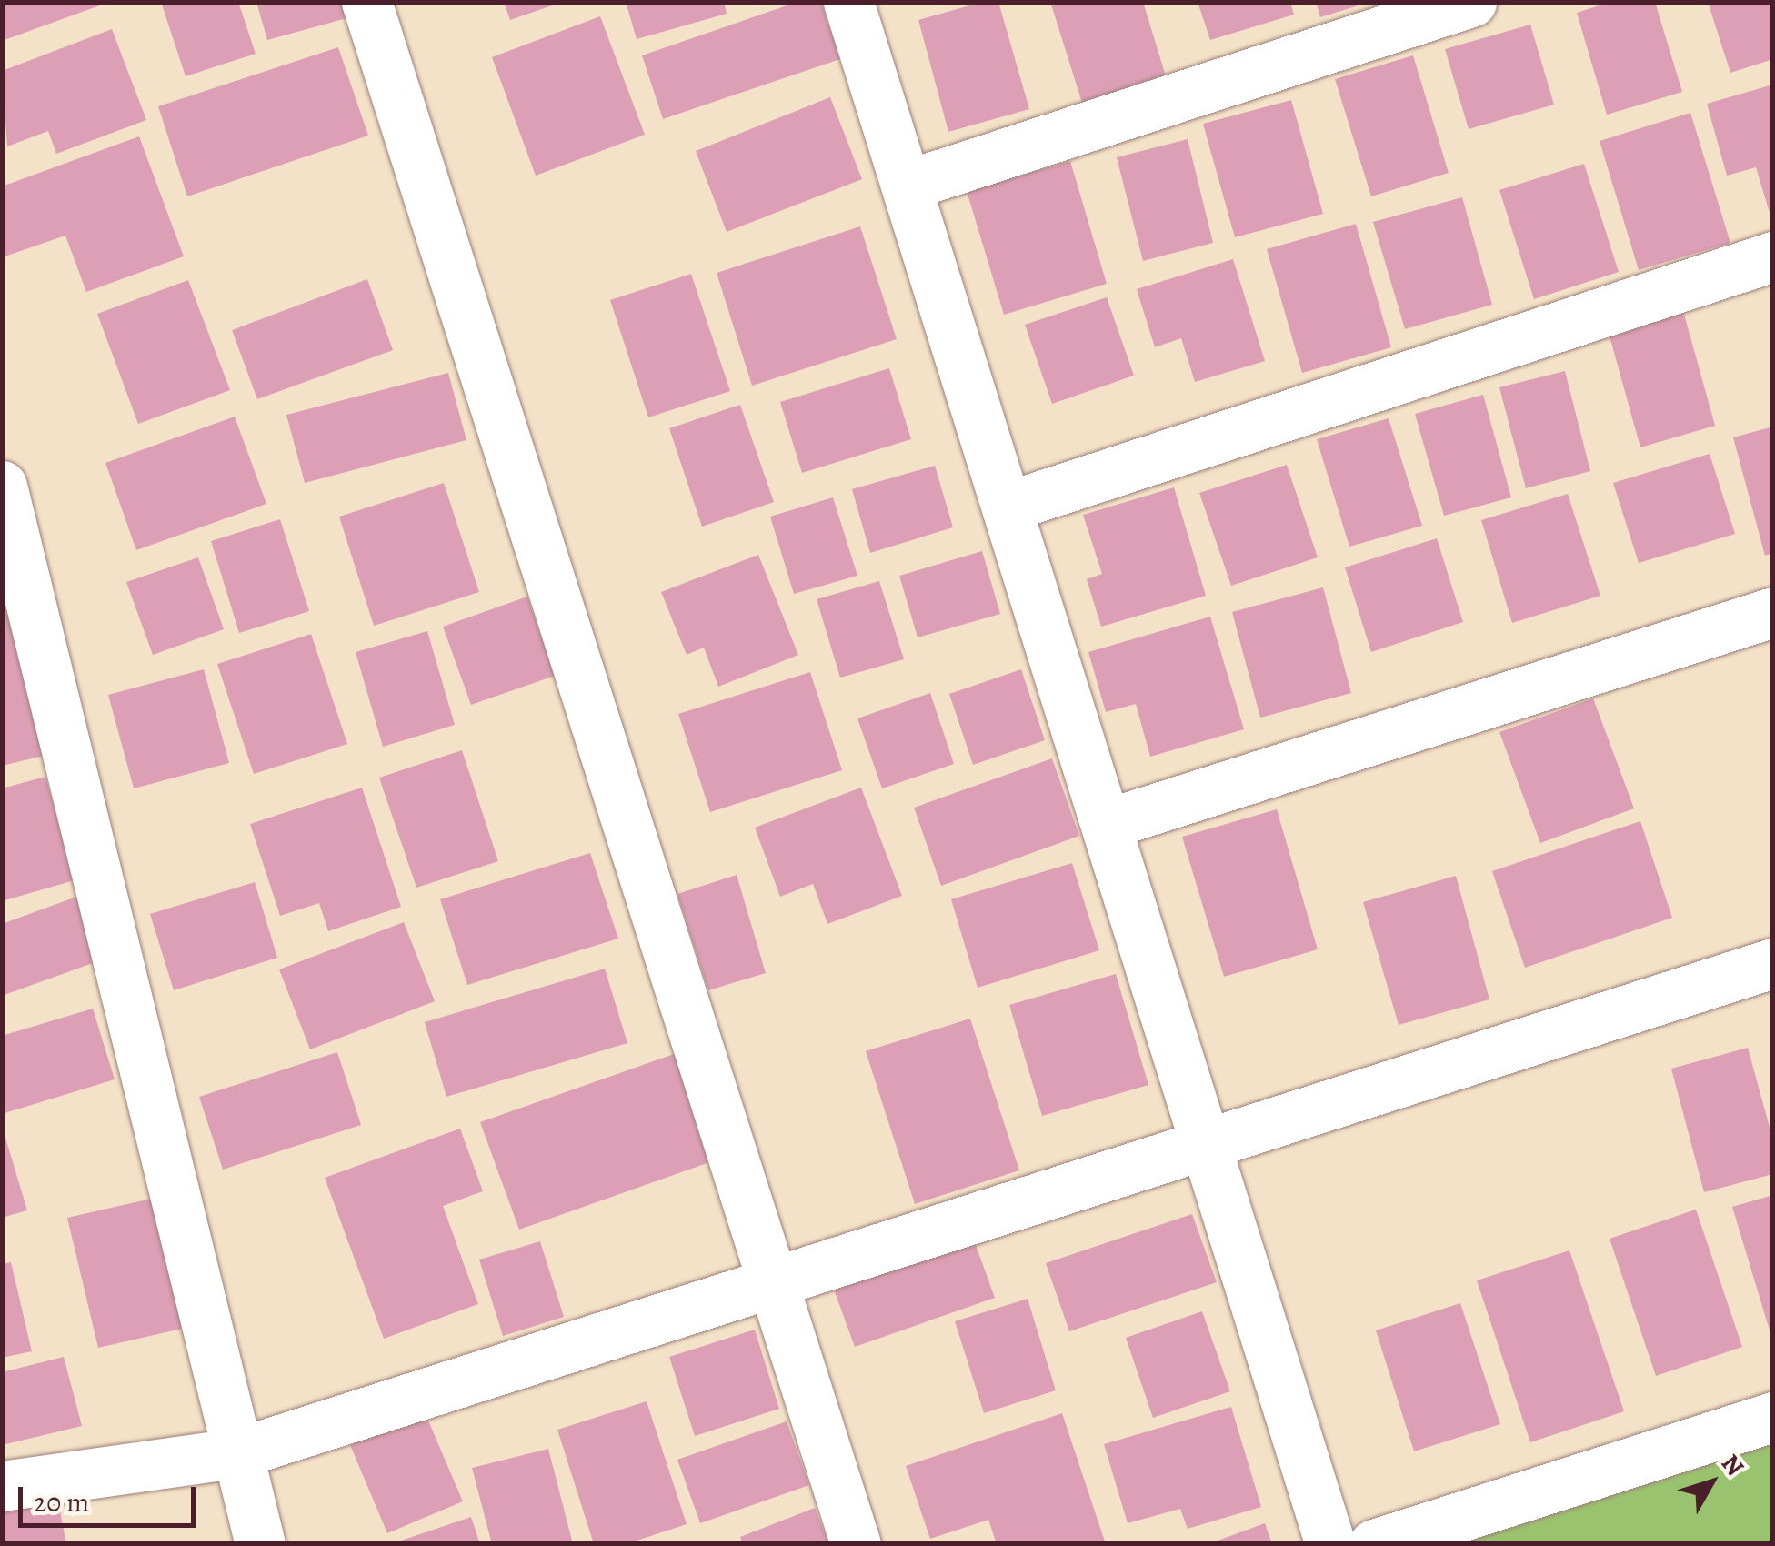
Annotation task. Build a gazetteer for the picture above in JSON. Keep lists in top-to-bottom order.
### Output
{
  "scale_bar": "20 m",
  "north": "top right"
}
